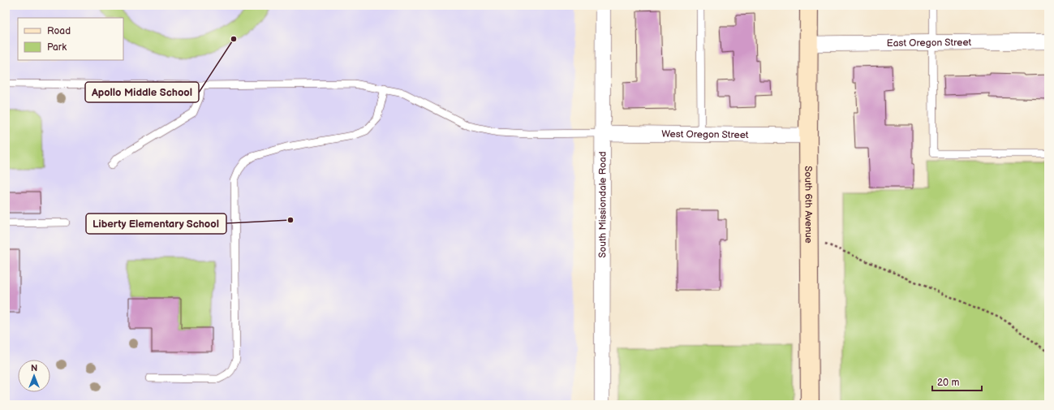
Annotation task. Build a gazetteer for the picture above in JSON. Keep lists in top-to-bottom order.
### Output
{
  "streets": {
    "street": [
      "East Oregon Street",
      "West Oregon Street",
      "South Missiondale Road",
      "South 6th Avenue"
    ]
  },
  "crossings": [
    ["East Oregon Street", "South 6th Avenue"],
    ["West Oregon Street", "South Missiondale Road"],
    ["West Oregon Street", "South 6th Avenue"]
  ],
  "places": ["Apollo Middle School", "Liberty Elementary School"],
  "legend": ["Road", "Park"],
  "scale_bar": "20 m",
  "north": "top"
}
